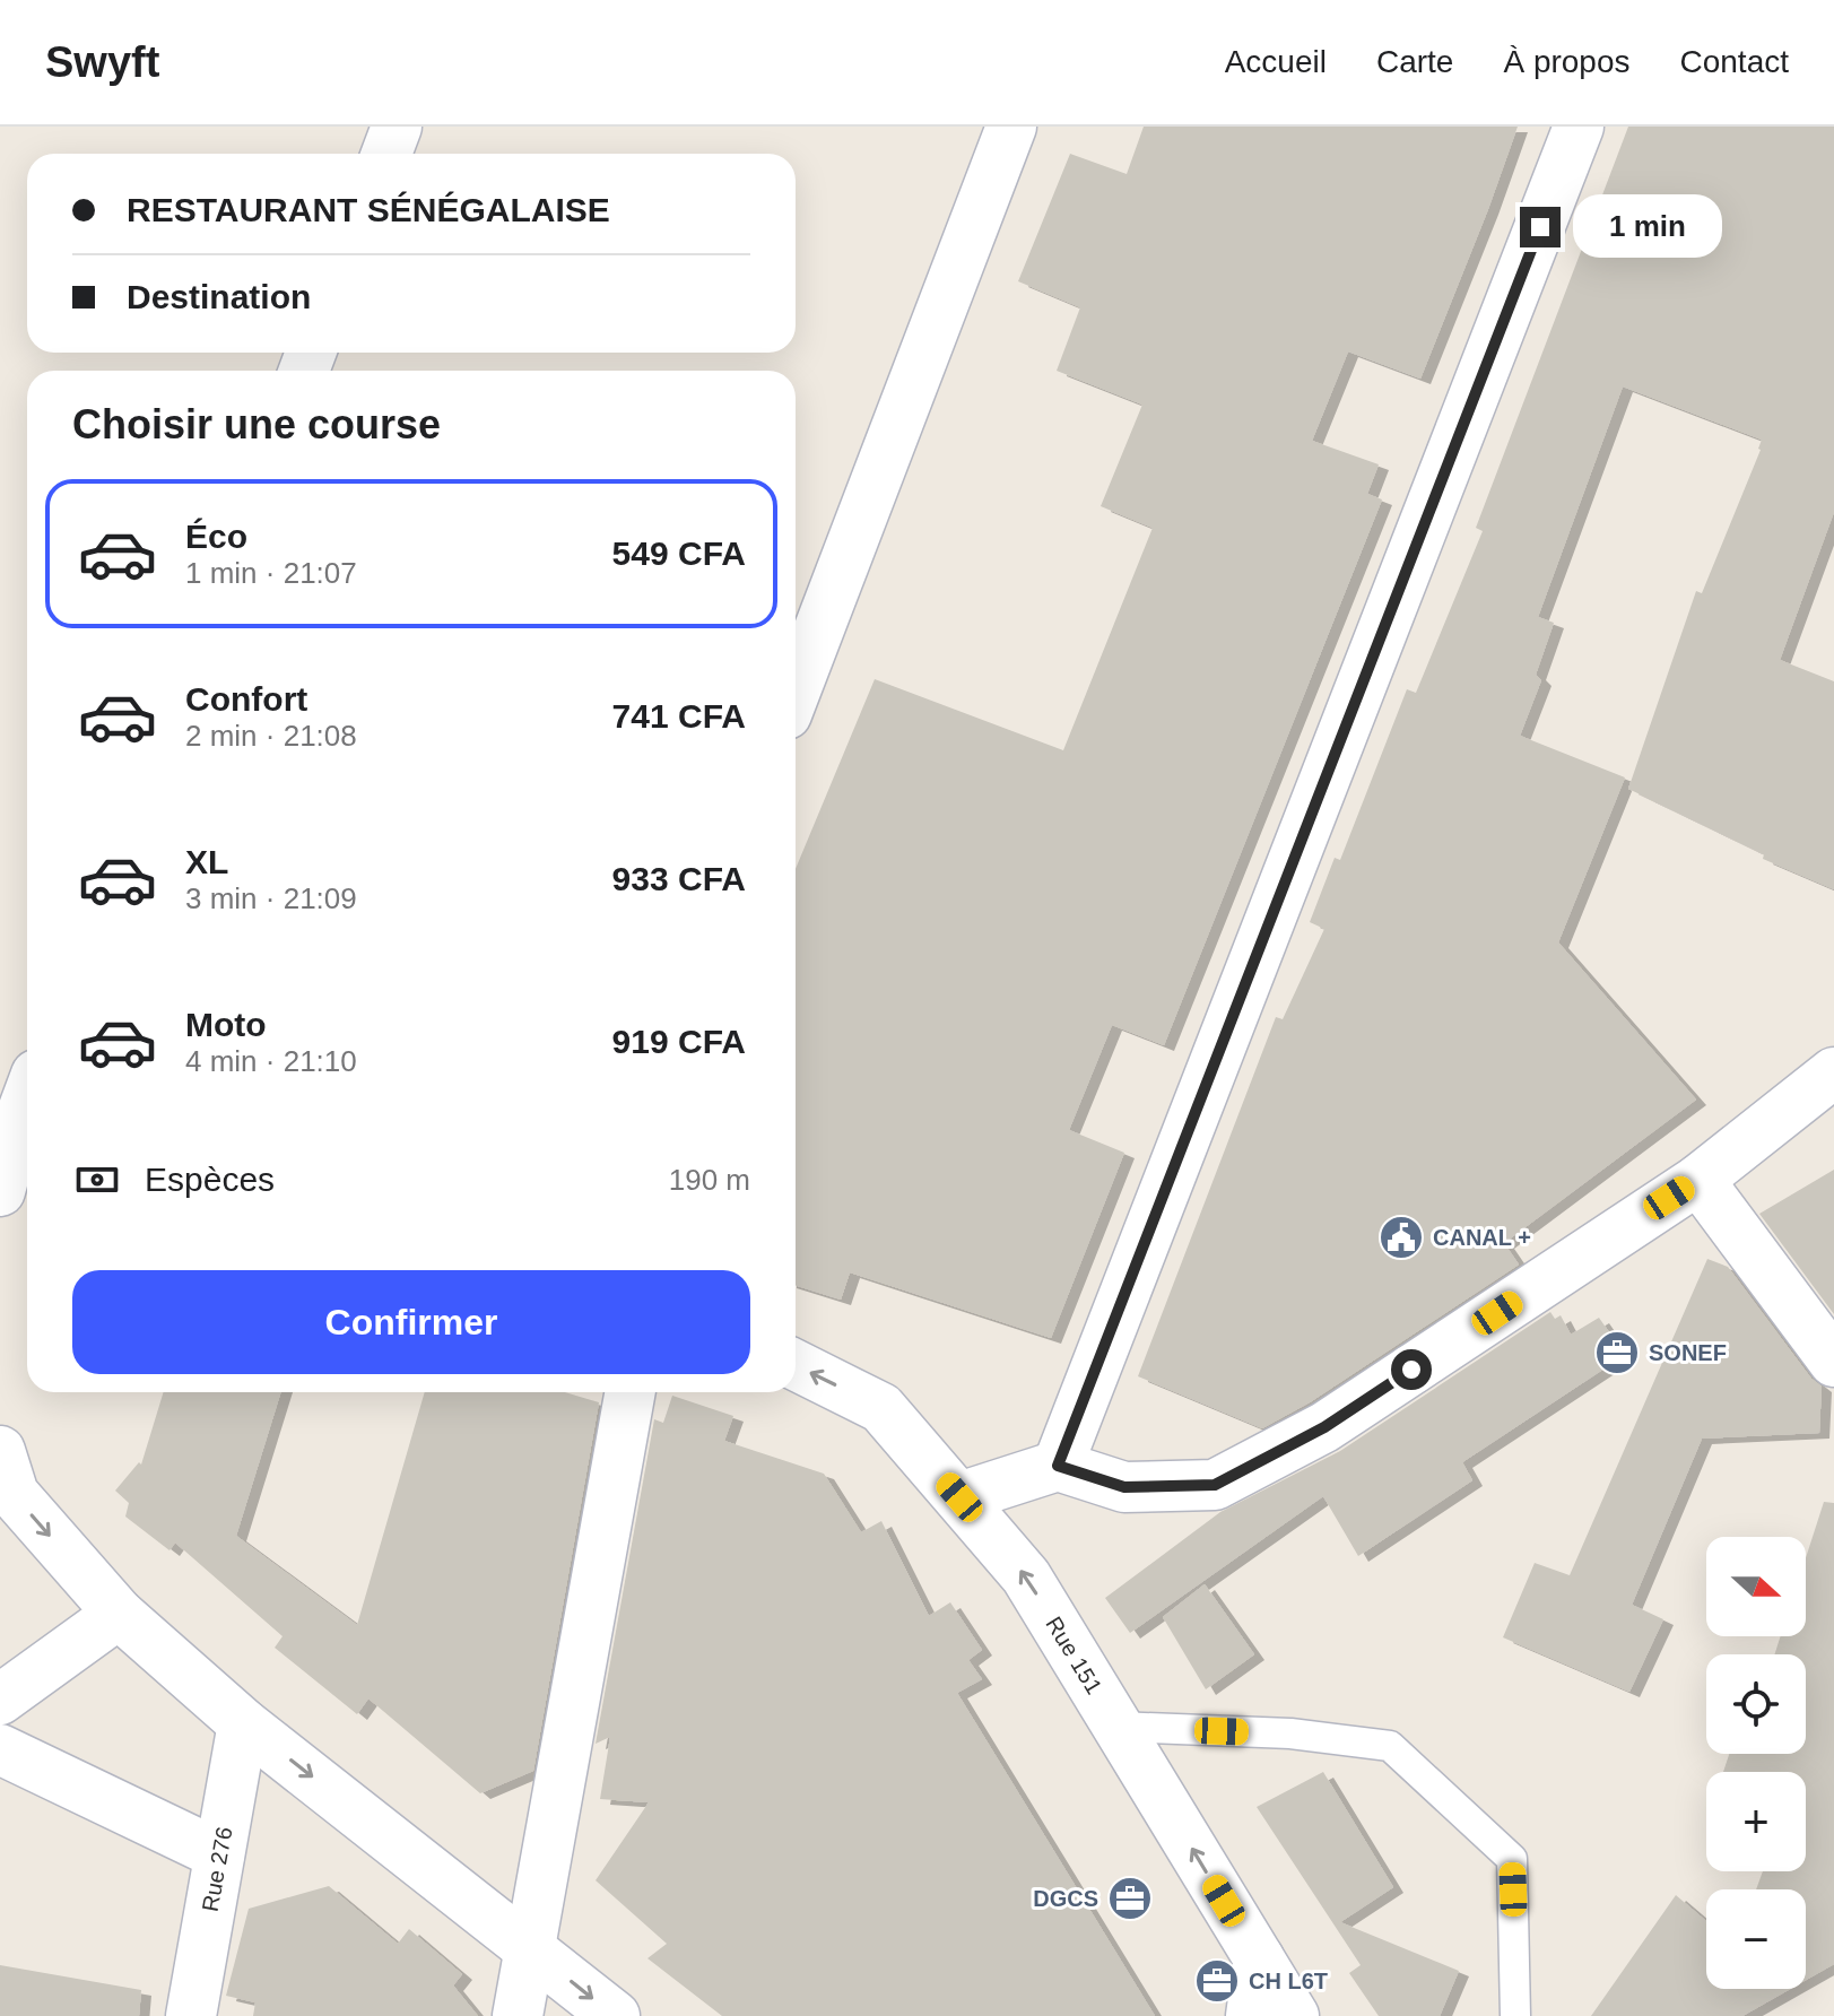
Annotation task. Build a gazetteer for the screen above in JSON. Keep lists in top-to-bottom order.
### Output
{
  "streets": {
    "street": ["Rue 151", "Rue 276"]
  },
  "one_way": ["Rue 151"],
  "places": {
    "public building": ["CANAL +"],
    "office": ["SONEF", "DGCS", "CH L6T"]
  },
  "north": "right",
  "page": {
    "header": "Swyft",
    "nav": [
      "Accueil",
      "Carte",
      "À propos",
      "Contact"
    ],
    "banner": ["RESTAURANT SÉNÉGALAISE", "Destination"],
    "bubble": "1 min",
    "heading": "Choisir une course",
    "list": [
      {
        "name": "Éco",
        "note": "1 min · 21:07",
        "value": "549 CFA"
      },
      {
        "name": "Confort",
        "note": "2 min · 21:08",
        "value": "741 CFA"
      },
      {
        "name": "XL",
        "note": "3 min · 21:09",
        "value": "933 CFA"
      },
      {
        "name": "Moto",
        "note": "4 min · 21:10",
        "value": "919 CFA"
      }
    ],
    "pay": ["Espèces", "190 m"],
    "buttons": "Confirmer",
    "map_buttons": ["+", "−"]
  }
}
